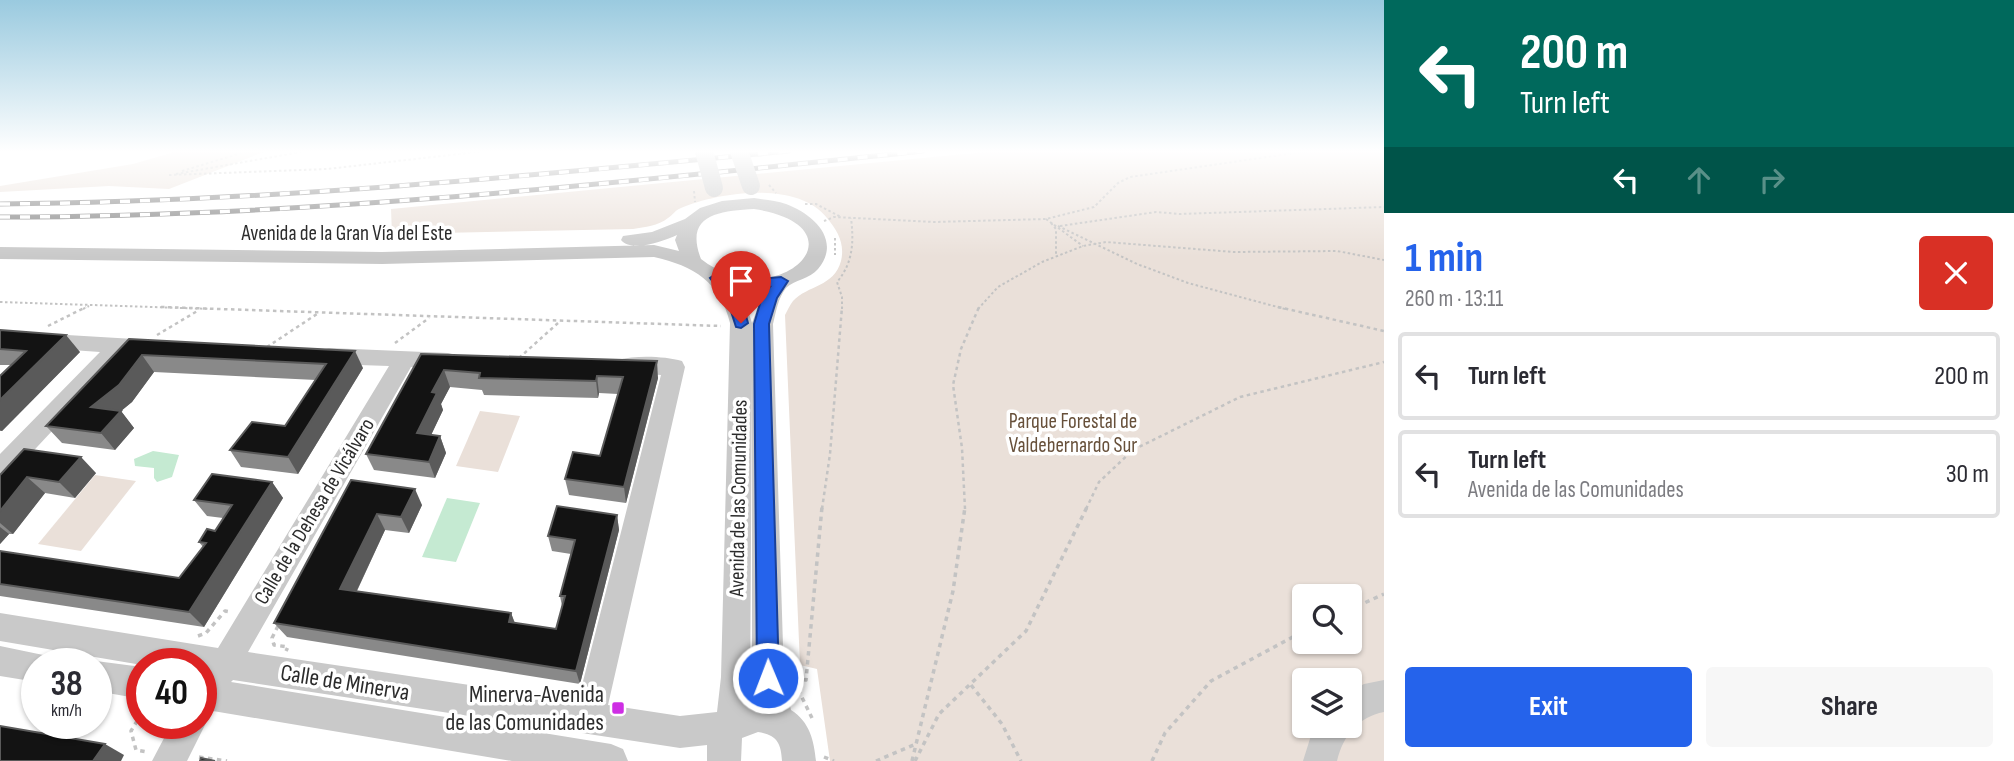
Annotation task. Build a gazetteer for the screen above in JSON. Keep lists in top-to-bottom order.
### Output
{
  "streets": {
    "street": [
      "Avenida de la Gran Vía del Este",
      "Avenida de las Comunidades",
      "Calle de la Dehesa de Vicálvaro",
      "Calle de Minerva"
    ]
  },
  "crossings": [
    ["Avenida de la Gran Vía del Este", "Avenida de las Comunidades"],
    ["Avenida de las Comunidades", "Calle de Minerva"],
    ["Calle de la Dehesa de Vicálvaro", "Calle de Minerva"]
  ],
  "parks": ["Parque Forestal de Valdebernardo Sur"],
  "places": {
    "transit": ["Minerva-Avenida de las Comunidades"]
  },
  "page": {
    "turn": ["200 m", "Turn left"],
    "heading": ["1 min", "260 m · 13:11"],
    "list": [
      {
        "name": "Turn left",
        "value": "200 m"
      },
      {
        "name": "Turn left",
        "note": "Avenida de las Comunidades",
        "value": "30 m"
      }
    ],
    "speed": "38 km/h",
    "limit": "40",
    "buttons": ["Exit", "Share"]
  }
}
